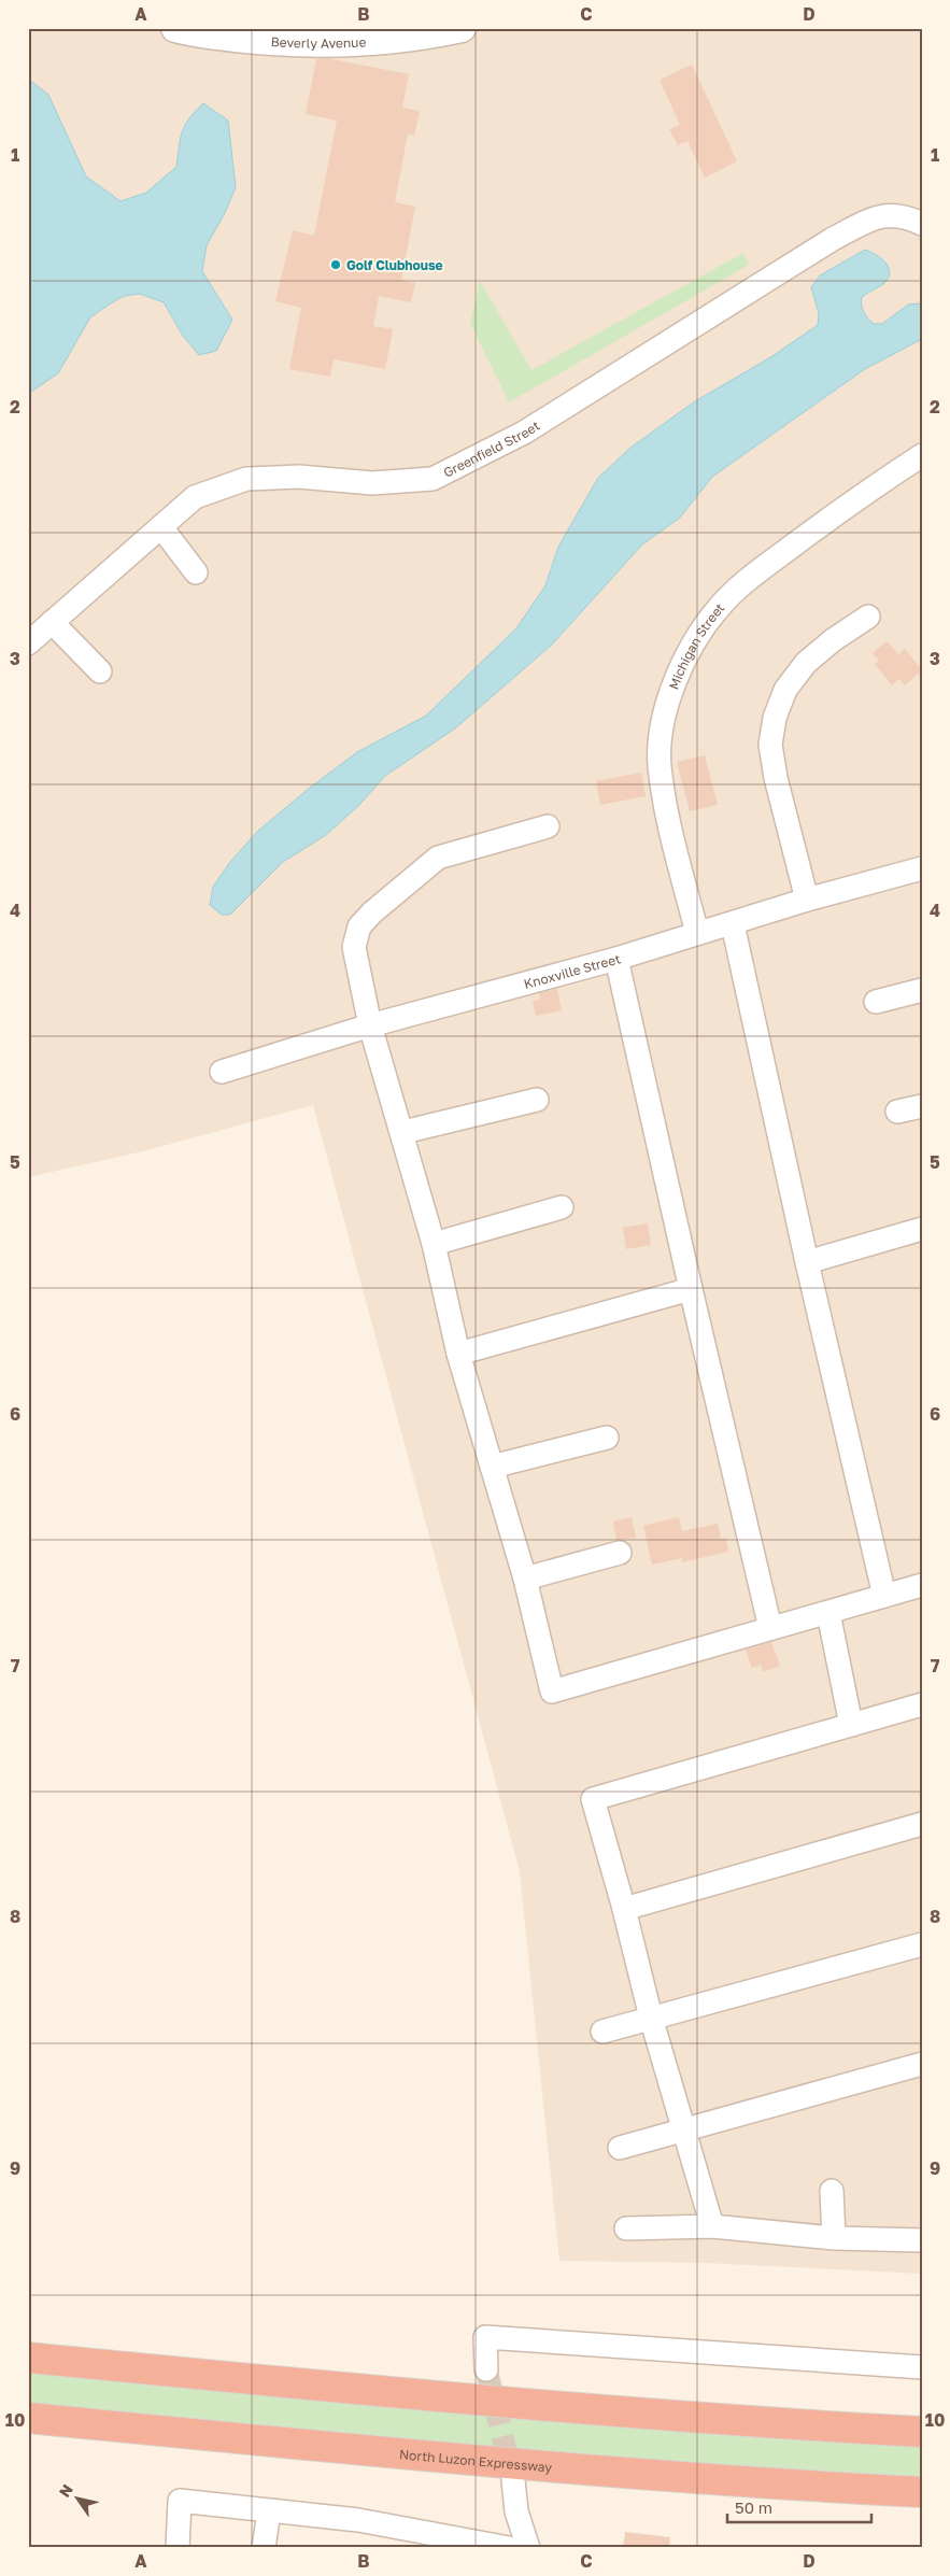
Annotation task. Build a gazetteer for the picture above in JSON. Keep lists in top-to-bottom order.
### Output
{
  "streets": {
    "highway": ["North Luzon Expressway"],
    "street": [
      "Beverly Avenue",
      "Greenfield Street",
      "Michigan Street",
      "Knoxville Street"
    ]
  },
  "crossings": [
    ["Michigan Street", "Knoxville Street"]
  ],
  "places": ["Golf Clubhouse"],
  "scale_bar": "50 m",
  "north": "top left",
  "grid": {
    "columns": [
      "A",
      "B",
      "C",
      "D"
    ],
    "rows": [
      "1",
      "2",
      "3",
      "4",
      "5",
      "6",
      "7",
      "8",
      "9",
      "10"
    ]
  }
}
